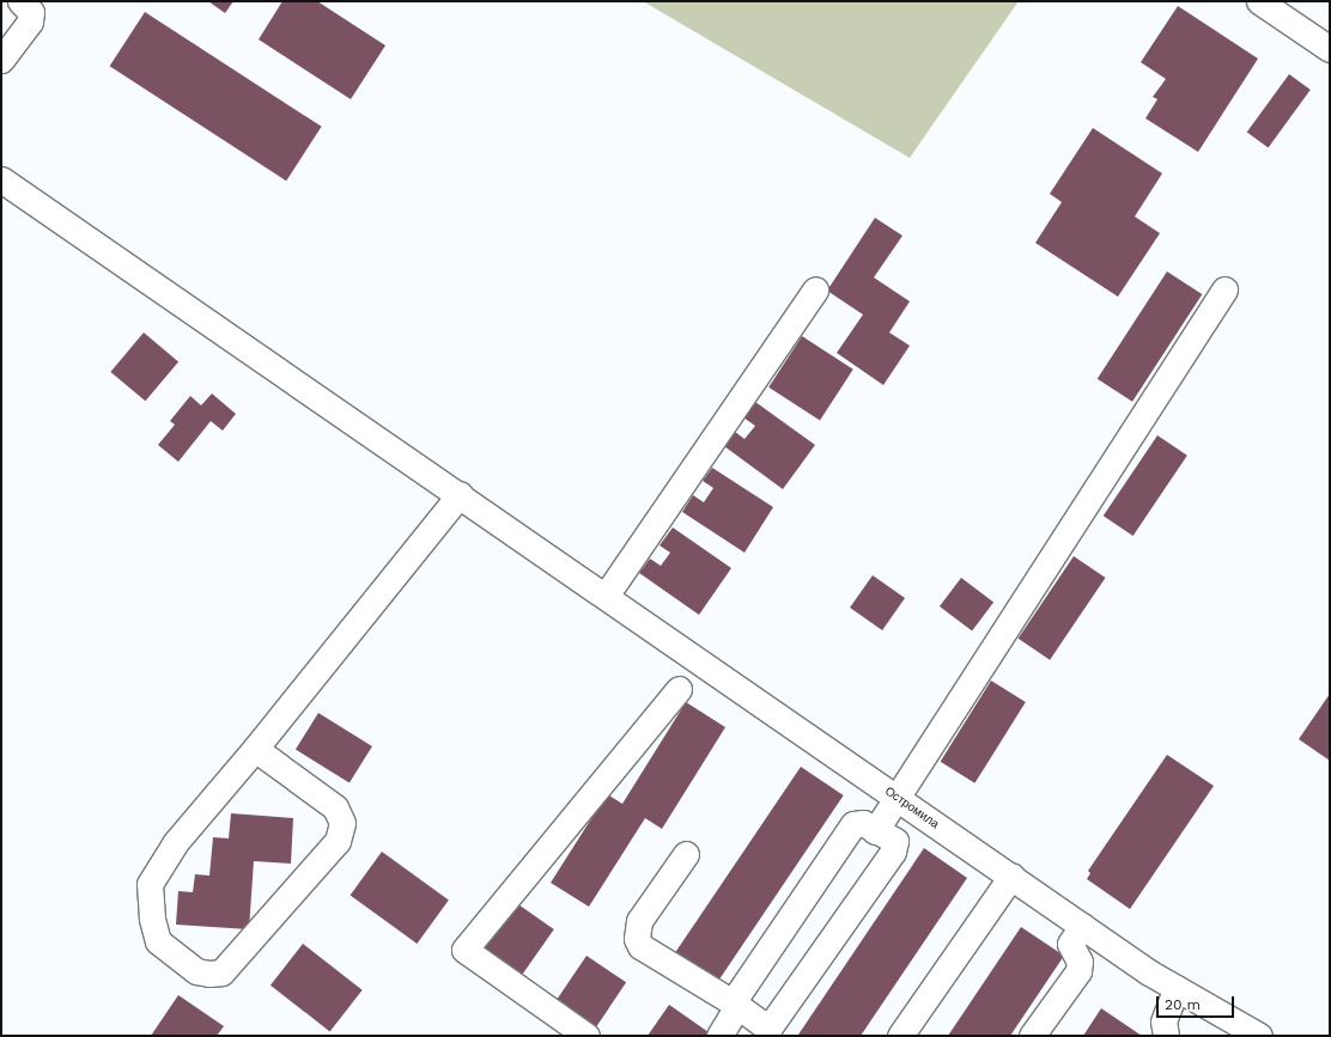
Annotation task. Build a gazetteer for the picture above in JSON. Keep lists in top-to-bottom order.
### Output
{
  "streets": {
    "street": ["Остромила"]
  },
  "scale_bar": "20 m"
}
